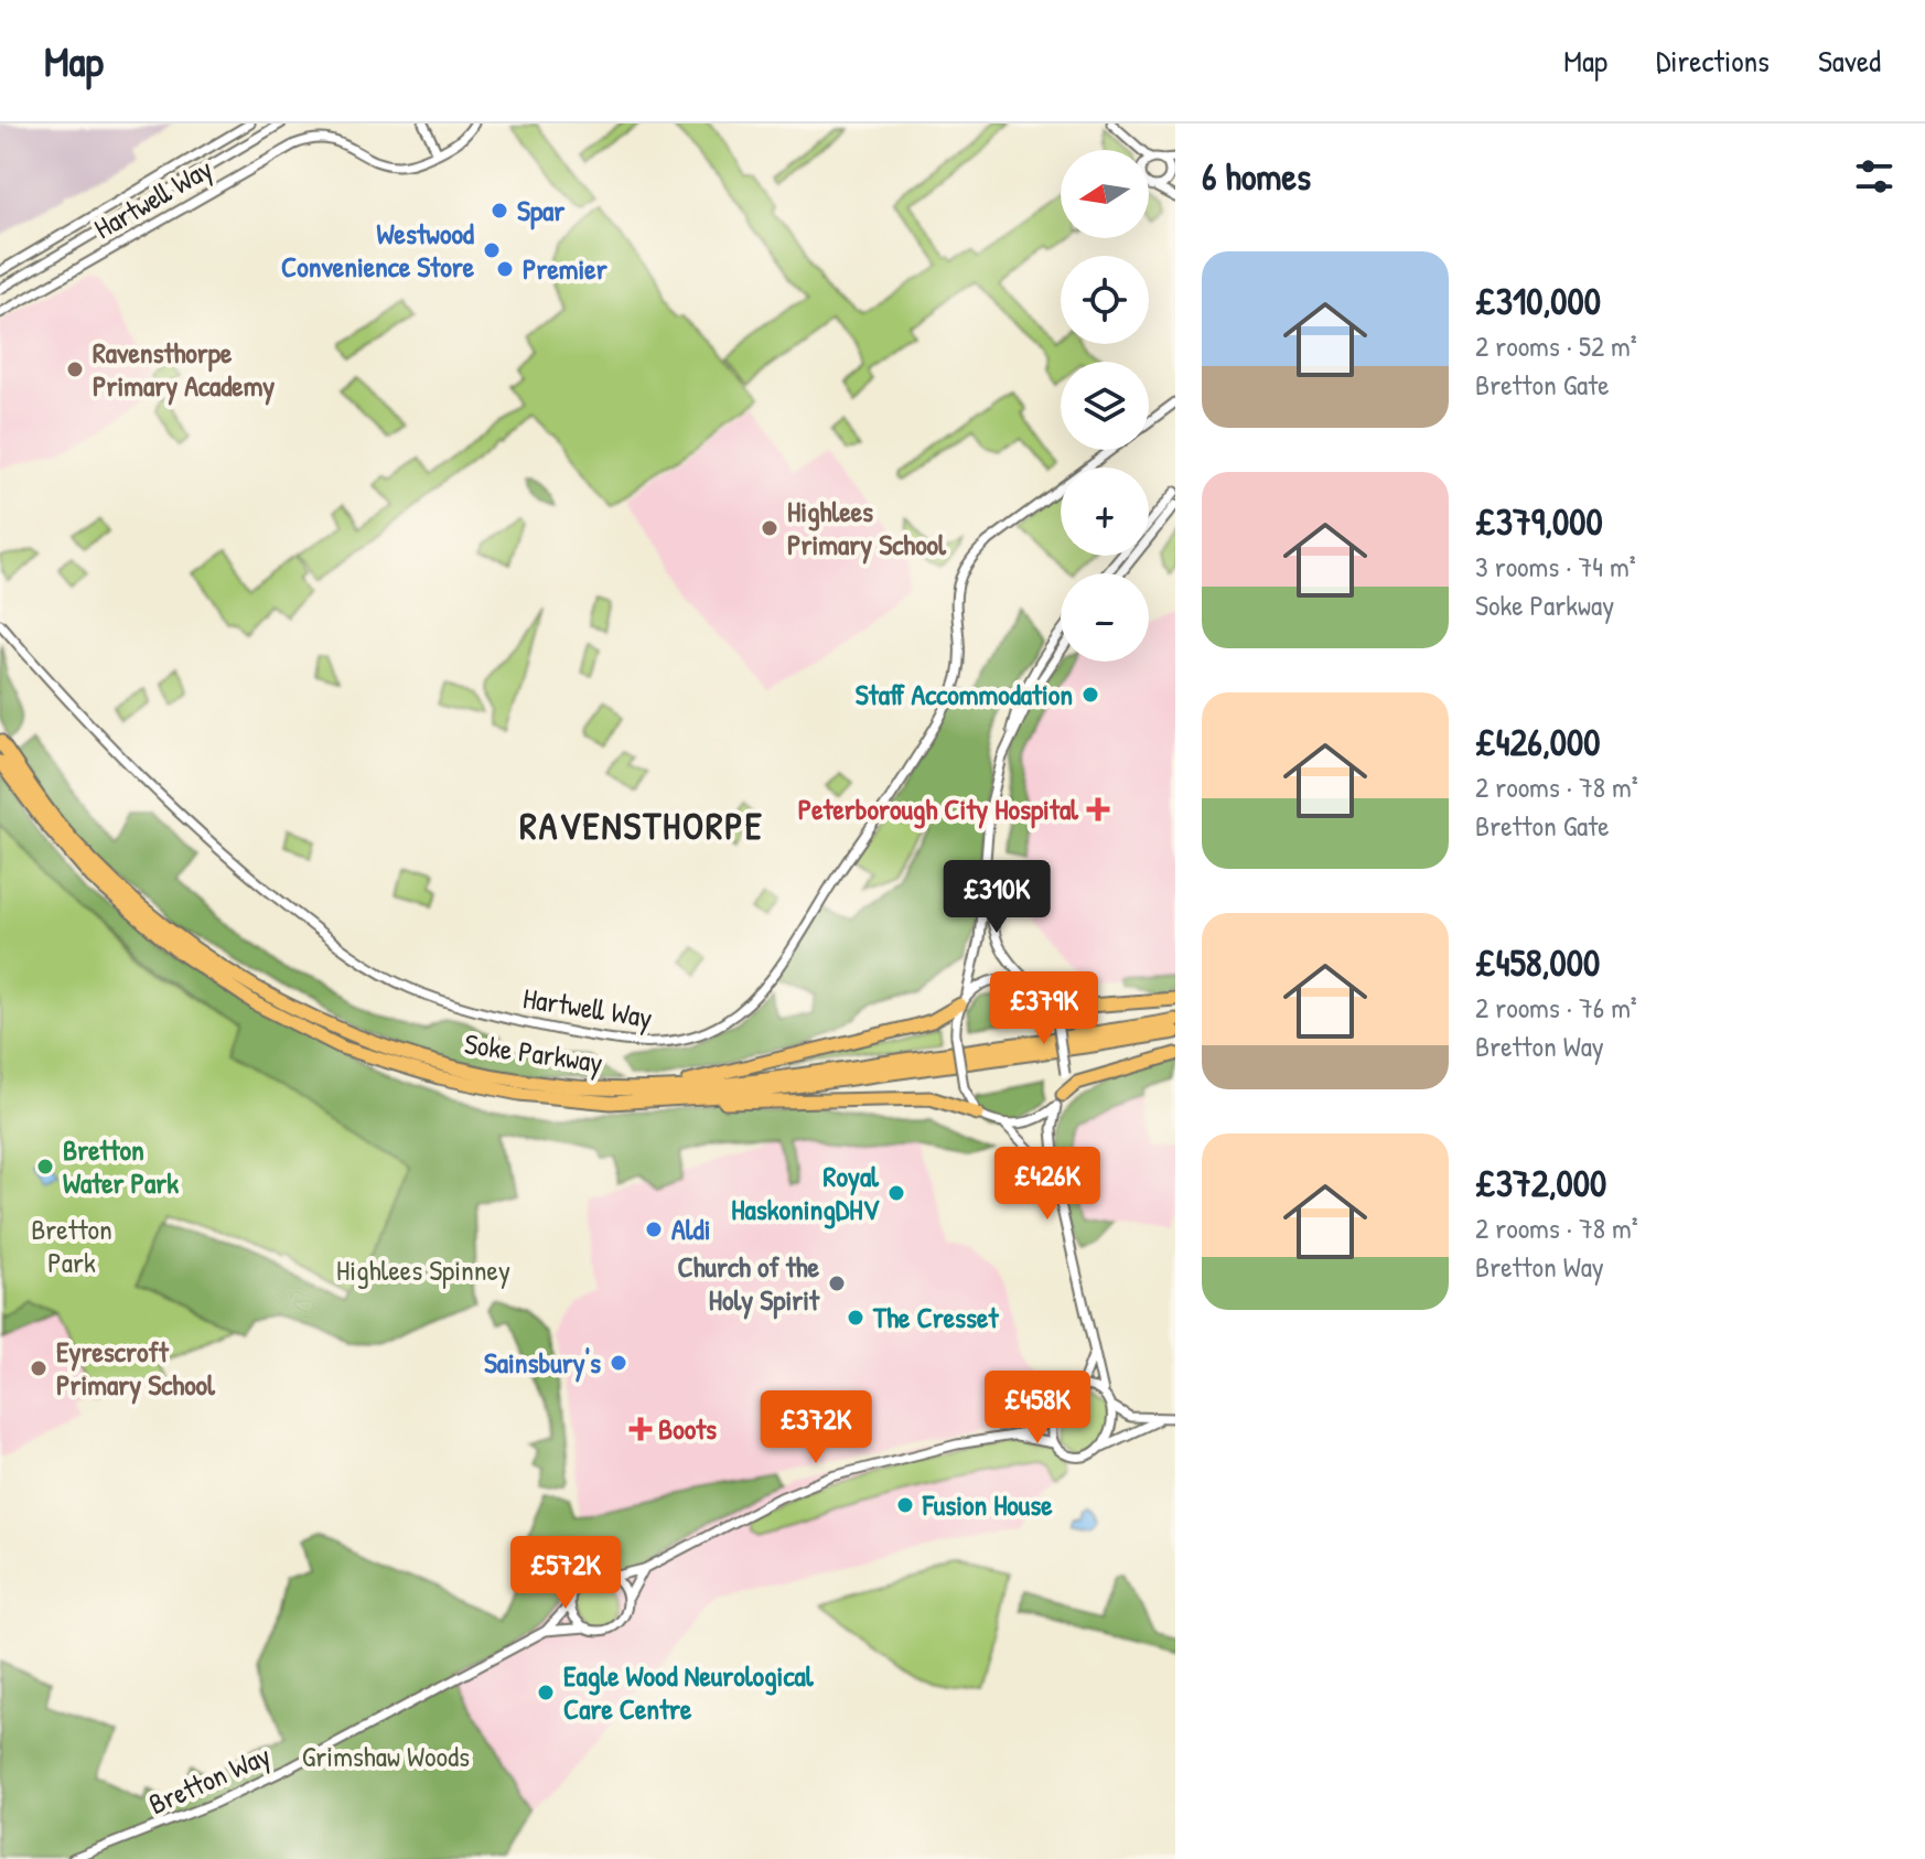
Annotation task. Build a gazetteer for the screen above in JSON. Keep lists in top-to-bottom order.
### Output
{
  "streets": {
    "highway": ["Soke Parkway"],
    "street": ["Hartwell Way", "Bretton Way"]
  },
  "districts": ["RAVENSTHORPE"],
  "parks": ["Bretton Park", "Highlees Spinney", "Grimshaw Woods"],
  "places": {
    "other": [
      "Spar",
      "Westwood Convenience Store",
      "Premier",
      "Ravensthorpe Primary Academy",
      "Highlees Primary School",
      "Staff Accommodation",
      "Bretton Water Park",
      "Royal HaskoningDHV",
      "Aldi",
      "Church of the Holy Spirit",
      "The Cresset",
      "Sainsbury's",
      "Eyrescroft Primary School",
      "Fusion House",
      "Eagle Wood Neurological Care Centre"
    ],
    "health": ["Peterborough City Hospital", "Boots"]
  },
  "north": "left",
  "page": {
    "header": "Map",
    "nav": ["Map", "Directions", "Saved"],
    "heading": "6 homes",
    "map_buttons": ["+", "−"],
    "list": [
      {
        "name": "£310,000",
        "note": "2 rooms · 52 m² · Bretton Gate"
      },
      {
        "name": "£379,000",
        "note": "3 rooms · 74 m² · Soke Parkway"
      },
      {
        "name": "£426,000",
        "note": "2 rooms · 78 m² · Bretton Gate"
      },
      {
        "name": "£458,000",
        "note": "2 rooms · 76 m² · Bretton Way"
      },
      {
        "name": "£372,000",
        "note": "2 rooms · 78 m² · Bretton Way"
      }
    ],
    "price": [
      "£310K",
      "£379K",
      "£426K",
      "£458K",
      "£372K",
      "£572K"
    ]
  }
}
